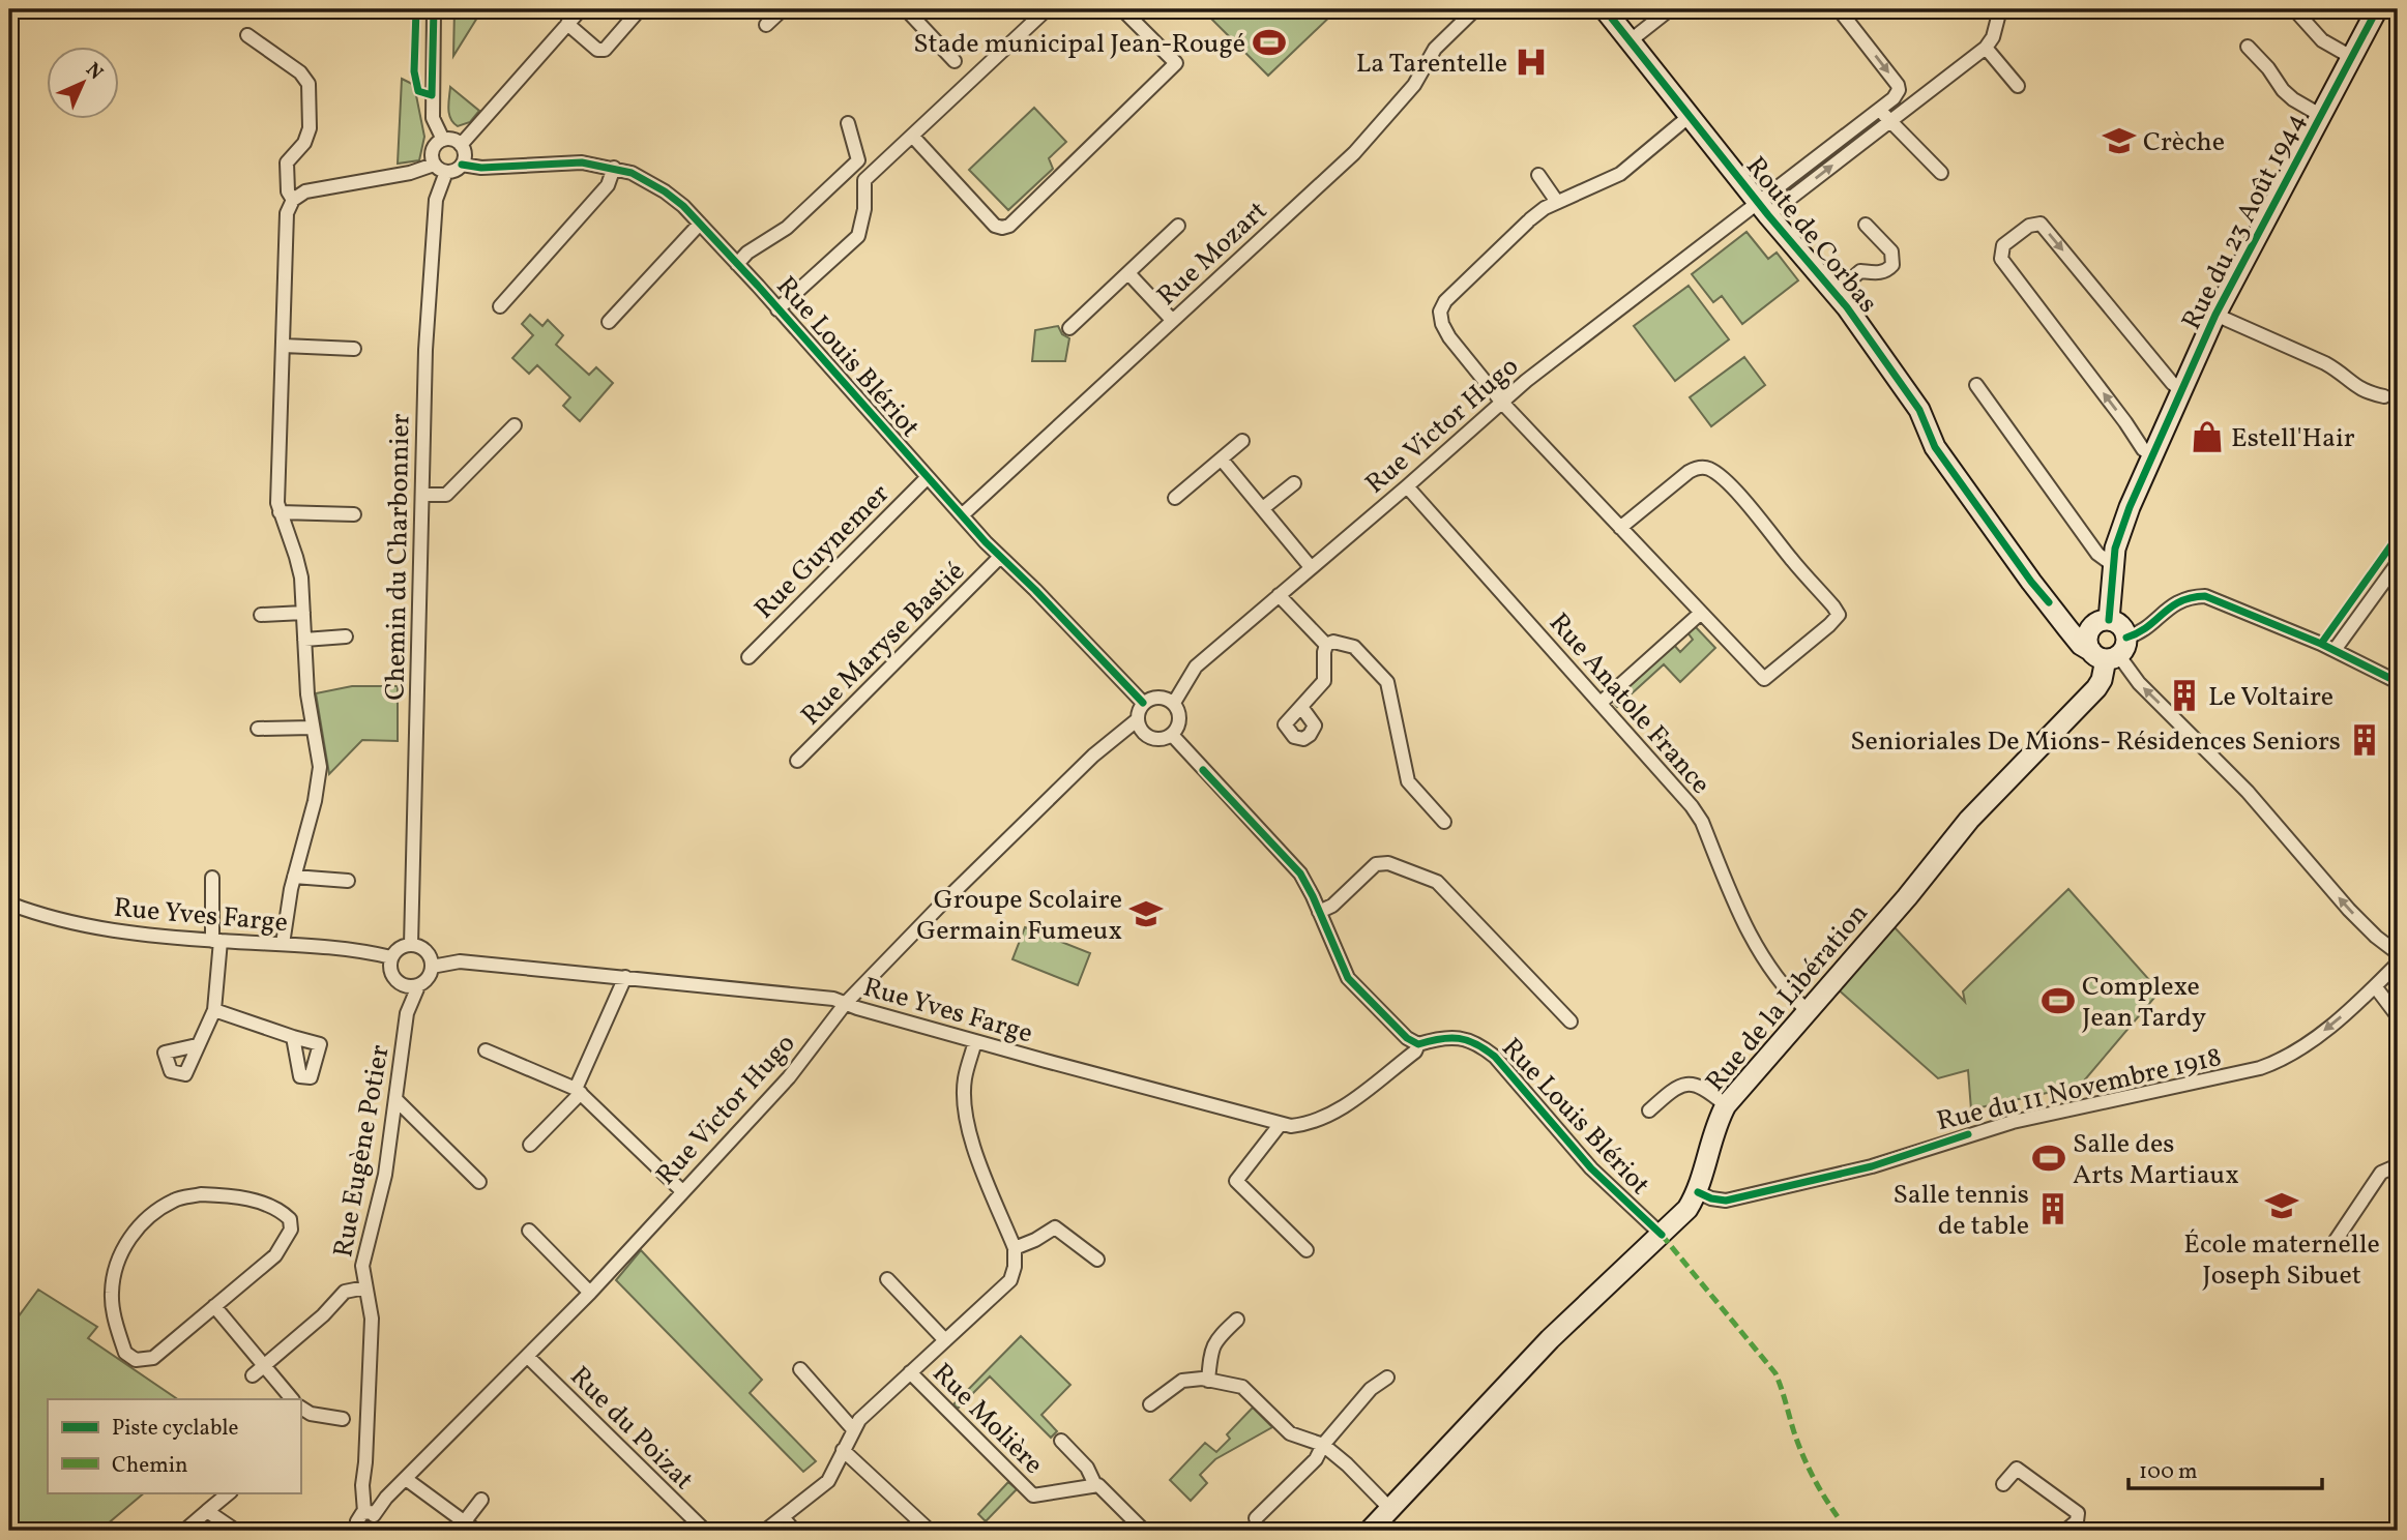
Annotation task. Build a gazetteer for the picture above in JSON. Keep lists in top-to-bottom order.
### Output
{
  "streets": {
    "main road": ["Rue du 23 Août 1944", "Route de Corbas", "Rue de la Libération"],
    "street": [
      "Rue Mozart",
      "Rue Louis Blériot",
      "Rue Victor Hugo",
      "Rue Guynemer",
      "Chemin du Charbonnier",
      "Rue Maryse Bastié",
      "Rue Anatole France",
      "Rue Yves Farge",
      "Rue du 11 Novembre 1918",
      "Rue Eugène Potier",
      "Rue Molière",
      "Rue du Poizat"
    ]
  },
  "crossings": [
    ["Rue du 23 Août 1944", "Route de Corbas"],
    ["Rue du 23 Août 1944", "Rue de la Libération"],
    ["Route de Corbas", "Rue Victor Hugo"],
    ["Route de Corbas", "Rue de la Libération"],
    ["Rue Mozart", "Rue Louis Blériot"],
    ["Rue Louis Blériot", "Rue Victor Hugo"],
    ["Rue Louis Blériot", "Rue Guynemer"],
    ["Rue Louis Blériot", "Chemin du Charbonnier"],
    ["Rue Louis Blériot", "Rue Maryse Bastié"],
    ["Rue Louis Blériot", "Rue Yves Farge"],
    ["Rue Louis Blériot", "Rue de la Libération"],
    ["Rue Victor Hugo", "Rue Anatole France"],
    ["Rue Victor Hugo", "Rue Yves Farge"],
    ["Rue Victor Hugo", "Rue Eugène Potier"],
    ["Rue Victor Hugo", "Rue du Poizat"],
    ["Chemin du Charbonnier", "Rue Yves Farge"],
    ["Chemin du Charbonnier", "Rue Eugène Potier"],
    ["Rue Anatole France", "Rue de la Libération"],
    ["Rue Yves Farge", "Rue Eugène Potier"],
    ["Rue de la Libération", "Rue du 11 Novembre 1918"]
  ],
  "one_way": ["Rue du 11 Novembre 1918"],
  "places": {
    "sports": ["Stade municipal Jean-Rougé", "Complexe Jean Tardy", "Salle des Arts Martiaux"],
    "hospital": ["La Tarentelle"],
    "school or university": ["Crèche", "Groupe Scolaire Germain Fumeux", "École maternelle Joseph Sibuet"],
    "shop": ["Estell'Hair"],
    "building": ["Le Voltaire", "Senioriales De Mions- Résidences Seniors", "Salle tennis de table"]
  },
  "legend": ["Piste cyclable", "Chemin"],
  "scale_bar": "100 m",
  "north": "top right"
}
